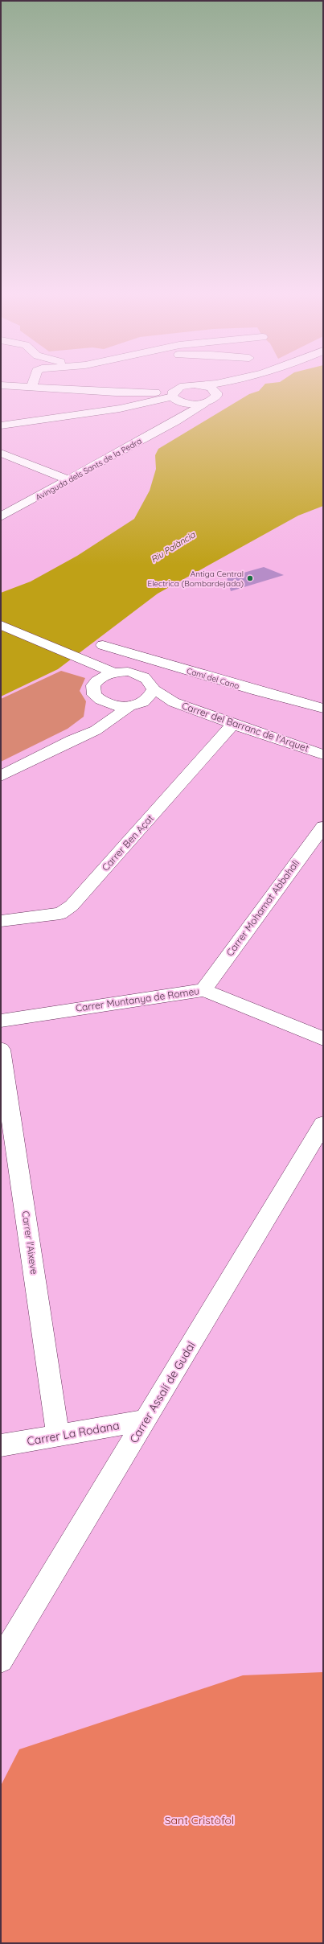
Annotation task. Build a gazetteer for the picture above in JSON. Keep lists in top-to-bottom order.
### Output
{
  "streets": {
    "street": [
      "Avinguda dels Sants de la Pedra",
      "Camí del Cano",
      "Carrer del Barranc de l'Arquet",
      "Carrer Ben Açat",
      "Carrer Mohamat Abbahali",
      "Carrer Muntanya de Romeu",
      "Carrer l'Aixeve",
      "Carrer Assalí de Gudal",
      "Carrer La Rodana"
    ]
  },
  "crossings": [
    ["Carrer del Barranc de l'Arquet", "Carrer Ben Açat"],
    ["Carrer Mohamat Abbahali", "Carrer Muntanya de Romeu"],
    ["Carrer l'Aixeve", "Carrer La Rodana"],
    ["Carrer Assalí de Gudal", "Carrer La Rodana"]
  ],
  "water": ["Riu Palància"],
  "parks": ["Sant Cristòfol"],
  "places": ["Antiga Central Electrica (Bombardejada)"]
}
